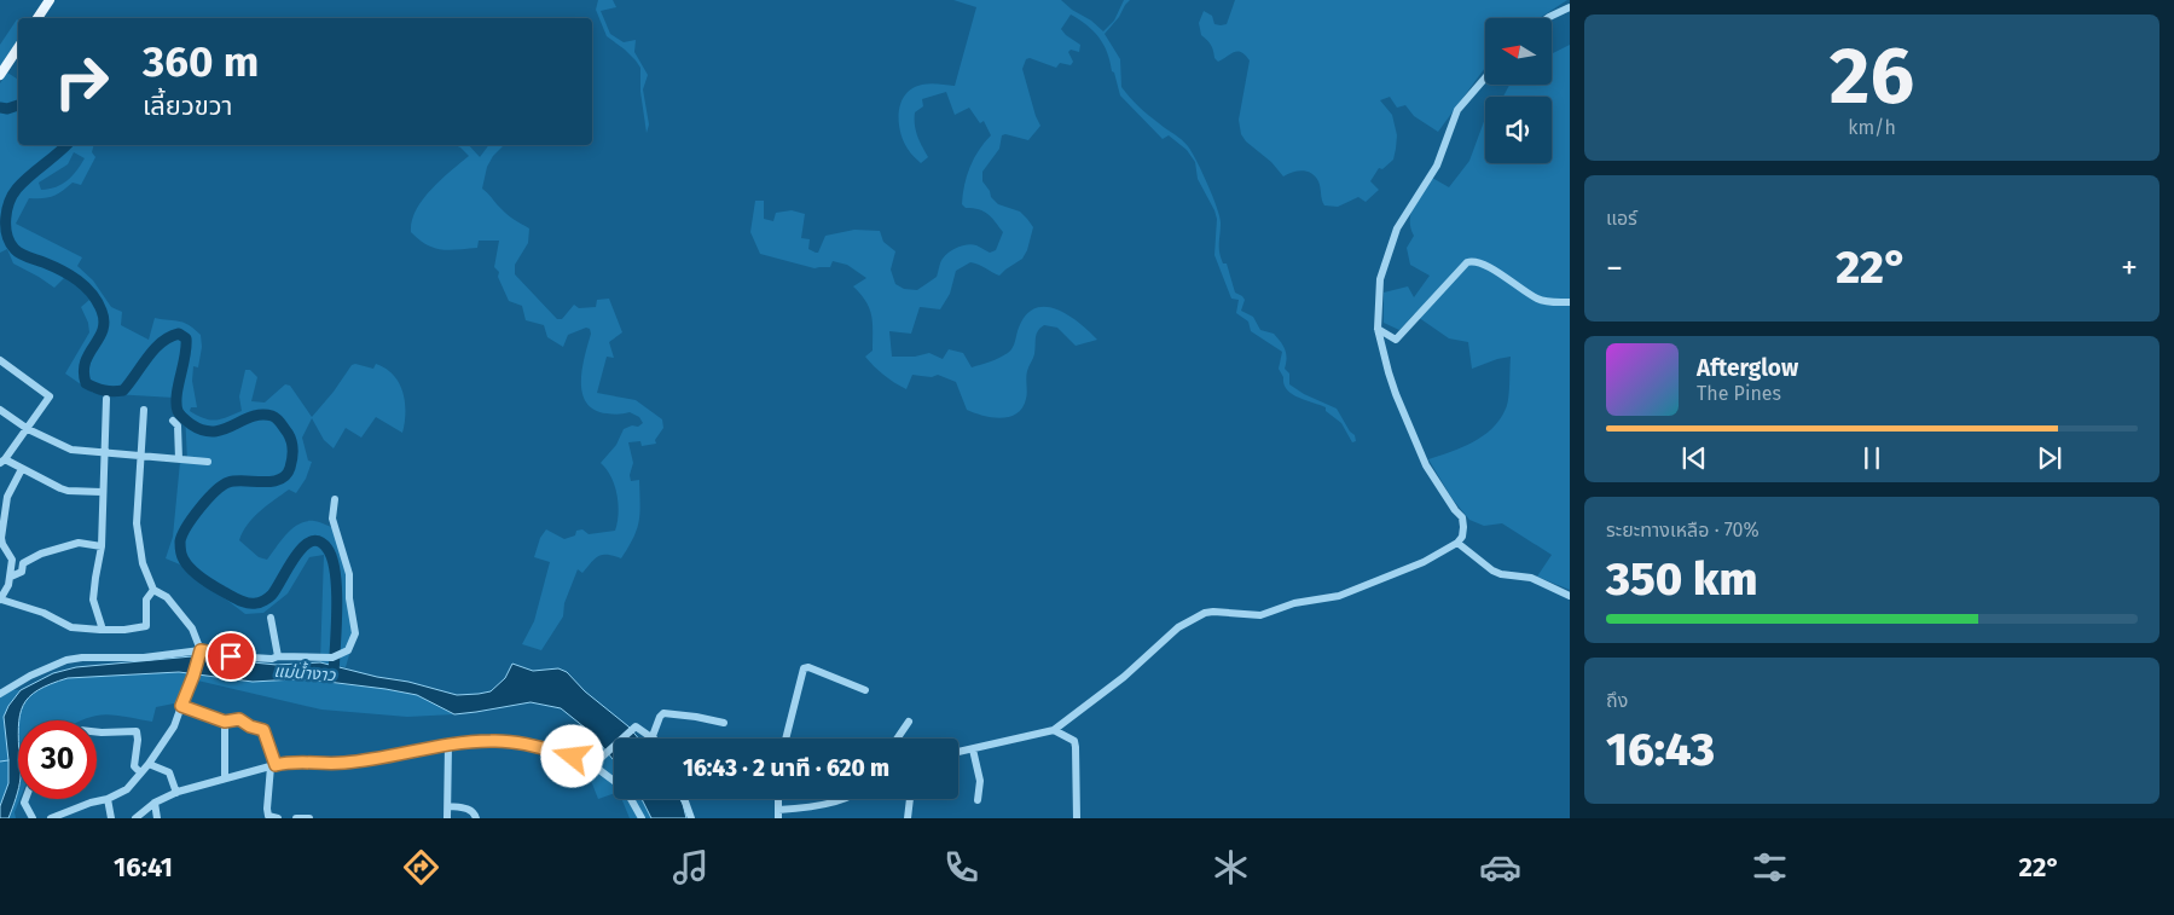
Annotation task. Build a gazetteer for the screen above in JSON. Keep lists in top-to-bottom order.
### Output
{
  "water": ["แม่น้ำงาว"],
  "north": "left",
  "page": {
    "tile": [
      ["26", "km/h"],
      "แอร์",
      ["ระยะทางเหลือ · 70%", "350 km"],
      ["ถึง", "16:43"]
    ],
    "turn": ["360 m", "เลี้ยวขวา"],
    "heat": ["−", "22°", "+"],
    "song": ["Afterglow", "The Pines"],
    "limit": "30",
    "trip": "16:43 · 2 นาที · 620 m",
    "tabs": ["16:41", "22°"]
  }
}
